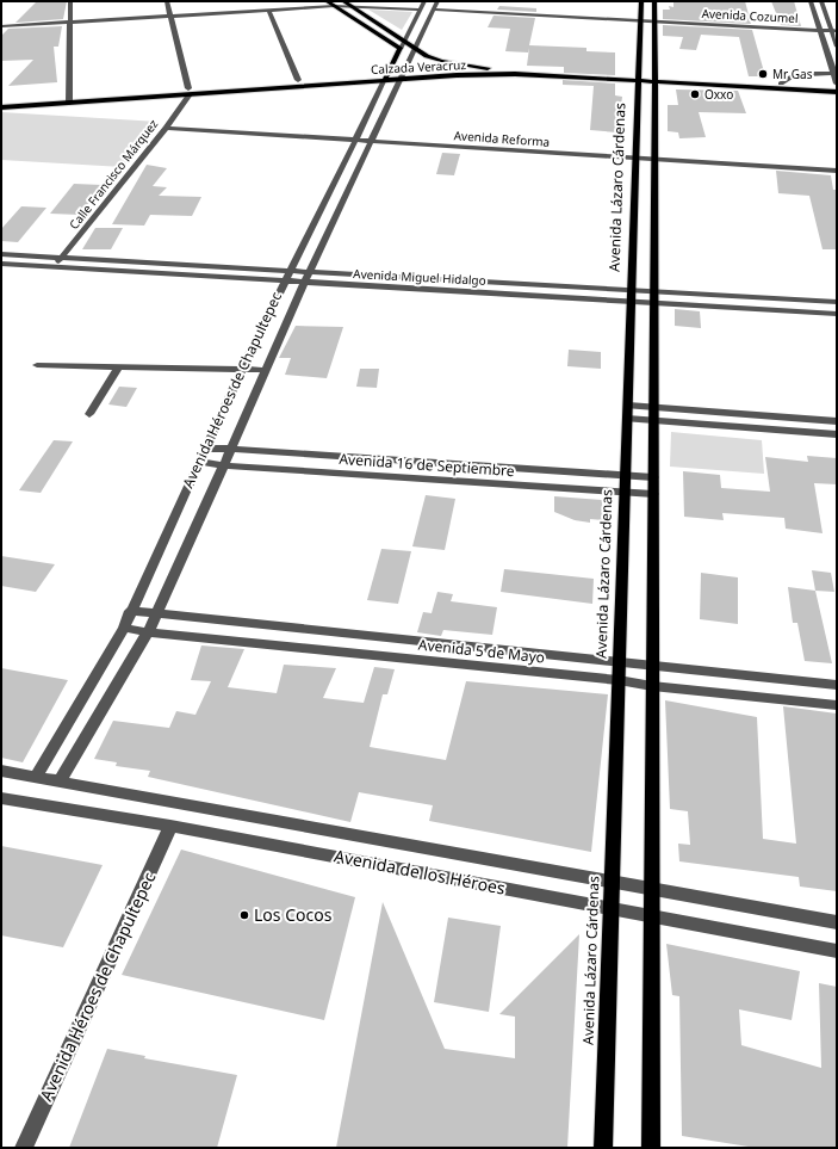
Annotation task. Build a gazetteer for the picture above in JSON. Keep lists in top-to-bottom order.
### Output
{
  "streets": {
    "main road": ["Calzada Veracruz", "Avenida Lázaro Cárdenas", "Avenida Héroes de Chapultepec"],
    "street": [
      "Avenida Cozumel",
      "Avenida Reforma",
      "Calle Francisco Márquez",
      "Avenida Miguel Hidalgo",
      "Avenida 16 de Septiembre",
      "Avenida 5 de Mayo",
      "Avenida de los Héroes"
    ]
  },
  "crossings": [
    ["Avenida Cozumel", "Avenida Lázaro Cárdenas"],
    ["Avenida Cozumel", "Avenida Héroes de Chapultepec"],
    ["Calzada Veracruz", "Calle Francisco Márquez"],
    ["Calzada Veracruz", "Avenida Lázaro Cárdenas"],
    ["Calzada Veracruz", "Avenida Héroes de Chapultepec"],
    ["Avenida Reforma", "Calle Francisco Márquez"],
    ["Avenida Reforma", "Avenida Lázaro Cárdenas"],
    ["Avenida Reforma", "Avenida Héroes de Chapultepec"],
    ["Calle Francisco Márquez", "Avenida Miguel Hidalgo"],
    ["Avenida Lázaro Cárdenas", "Avenida Miguel Hidalgo"],
    ["Avenida Lázaro Cárdenas", "Avenida 16 de Septiembre"],
    ["Avenida Lázaro Cárdenas", "Avenida 5 de Mayo"],
    ["Avenida Lázaro Cárdenas", "Avenida de los Héroes"],
    ["Avenida Miguel Hidalgo", "Avenida Héroes de Chapultepec"],
    ["Avenida Héroes de Chapultepec", "Avenida 16 de Septiembre"],
    ["Avenida Héroes de Chapultepec", "Avenida 5 de Mayo"],
    ["Avenida Héroes de Chapultepec", "Avenida de los Héroes"]
  ],
  "places": ["Mr Gas", "Oxxo", "Los Cocos"]
}
